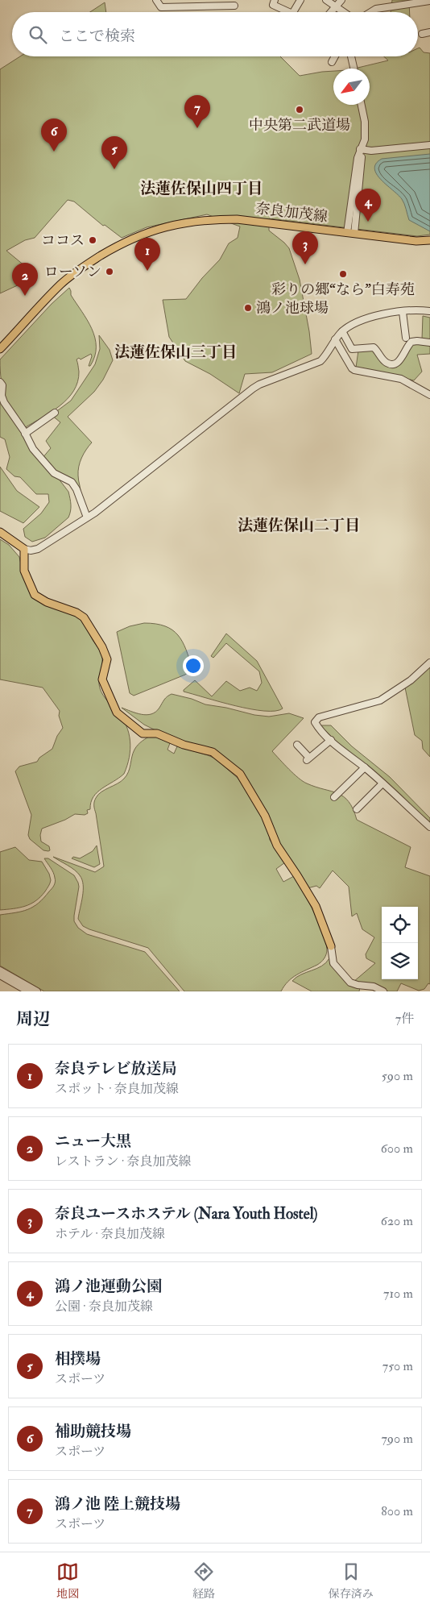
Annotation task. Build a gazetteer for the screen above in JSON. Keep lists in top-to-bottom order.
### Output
{
  "streets": {
    "main road": ["奈良加茂線"]
  },
  "districts": ["法蓮佐保山四丁目", "法蓮佐保山三丁目", "法蓮佐保山二丁目"],
  "places": [
    "中央第二武道場",
    "ココス",
    "ローソン",
    "彩りの郷“なら”白寿苑",
    "鴻ノ池球場"
  ],
  "north": "bottom left",
  "page": {
    "search": "ここで検索",
    "pins": [
      "7",
      "6",
      "5",
      "4",
      "3",
      "1",
      "2"
    ],
    "heading": ["周辺", "7件"],
    "list": [
      {
        "mark": "1",
        "name": "奈良テレビ放送局",
        "note": "スポット · 奈良加茂線",
        "value": "590 m"
      },
      {
        "mark": "2",
        "name": "ニュー大黒",
        "note": "レストラン · 奈良加茂線",
        "value": "600 m"
      },
      {
        "mark": "3",
        "name": "奈良ユースホステル (Nara Youth Hostel)",
        "note": "ホテル · 奈良加茂線",
        "value": "620 m"
      },
      {
        "mark": "4",
        "name": "鴻ノ池運動公園",
        "note": "公園 · 奈良加茂線",
        "value": "710 m"
      },
      {
        "mark": "5",
        "name": "相撲場",
        "note": "スポーツ",
        "value": "750 m"
      },
      {
        "mark": "6",
        "name": "補助競技場",
        "note": "スポーツ",
        "value": "790 m"
      },
      {
        "mark": "7",
        "name": "鴻ノ池 陸上競技場",
        "note": "スポーツ",
        "value": "800 m"
      }
    ],
    "nav": ["地図", "経路", "保存済み"]
  }
}
